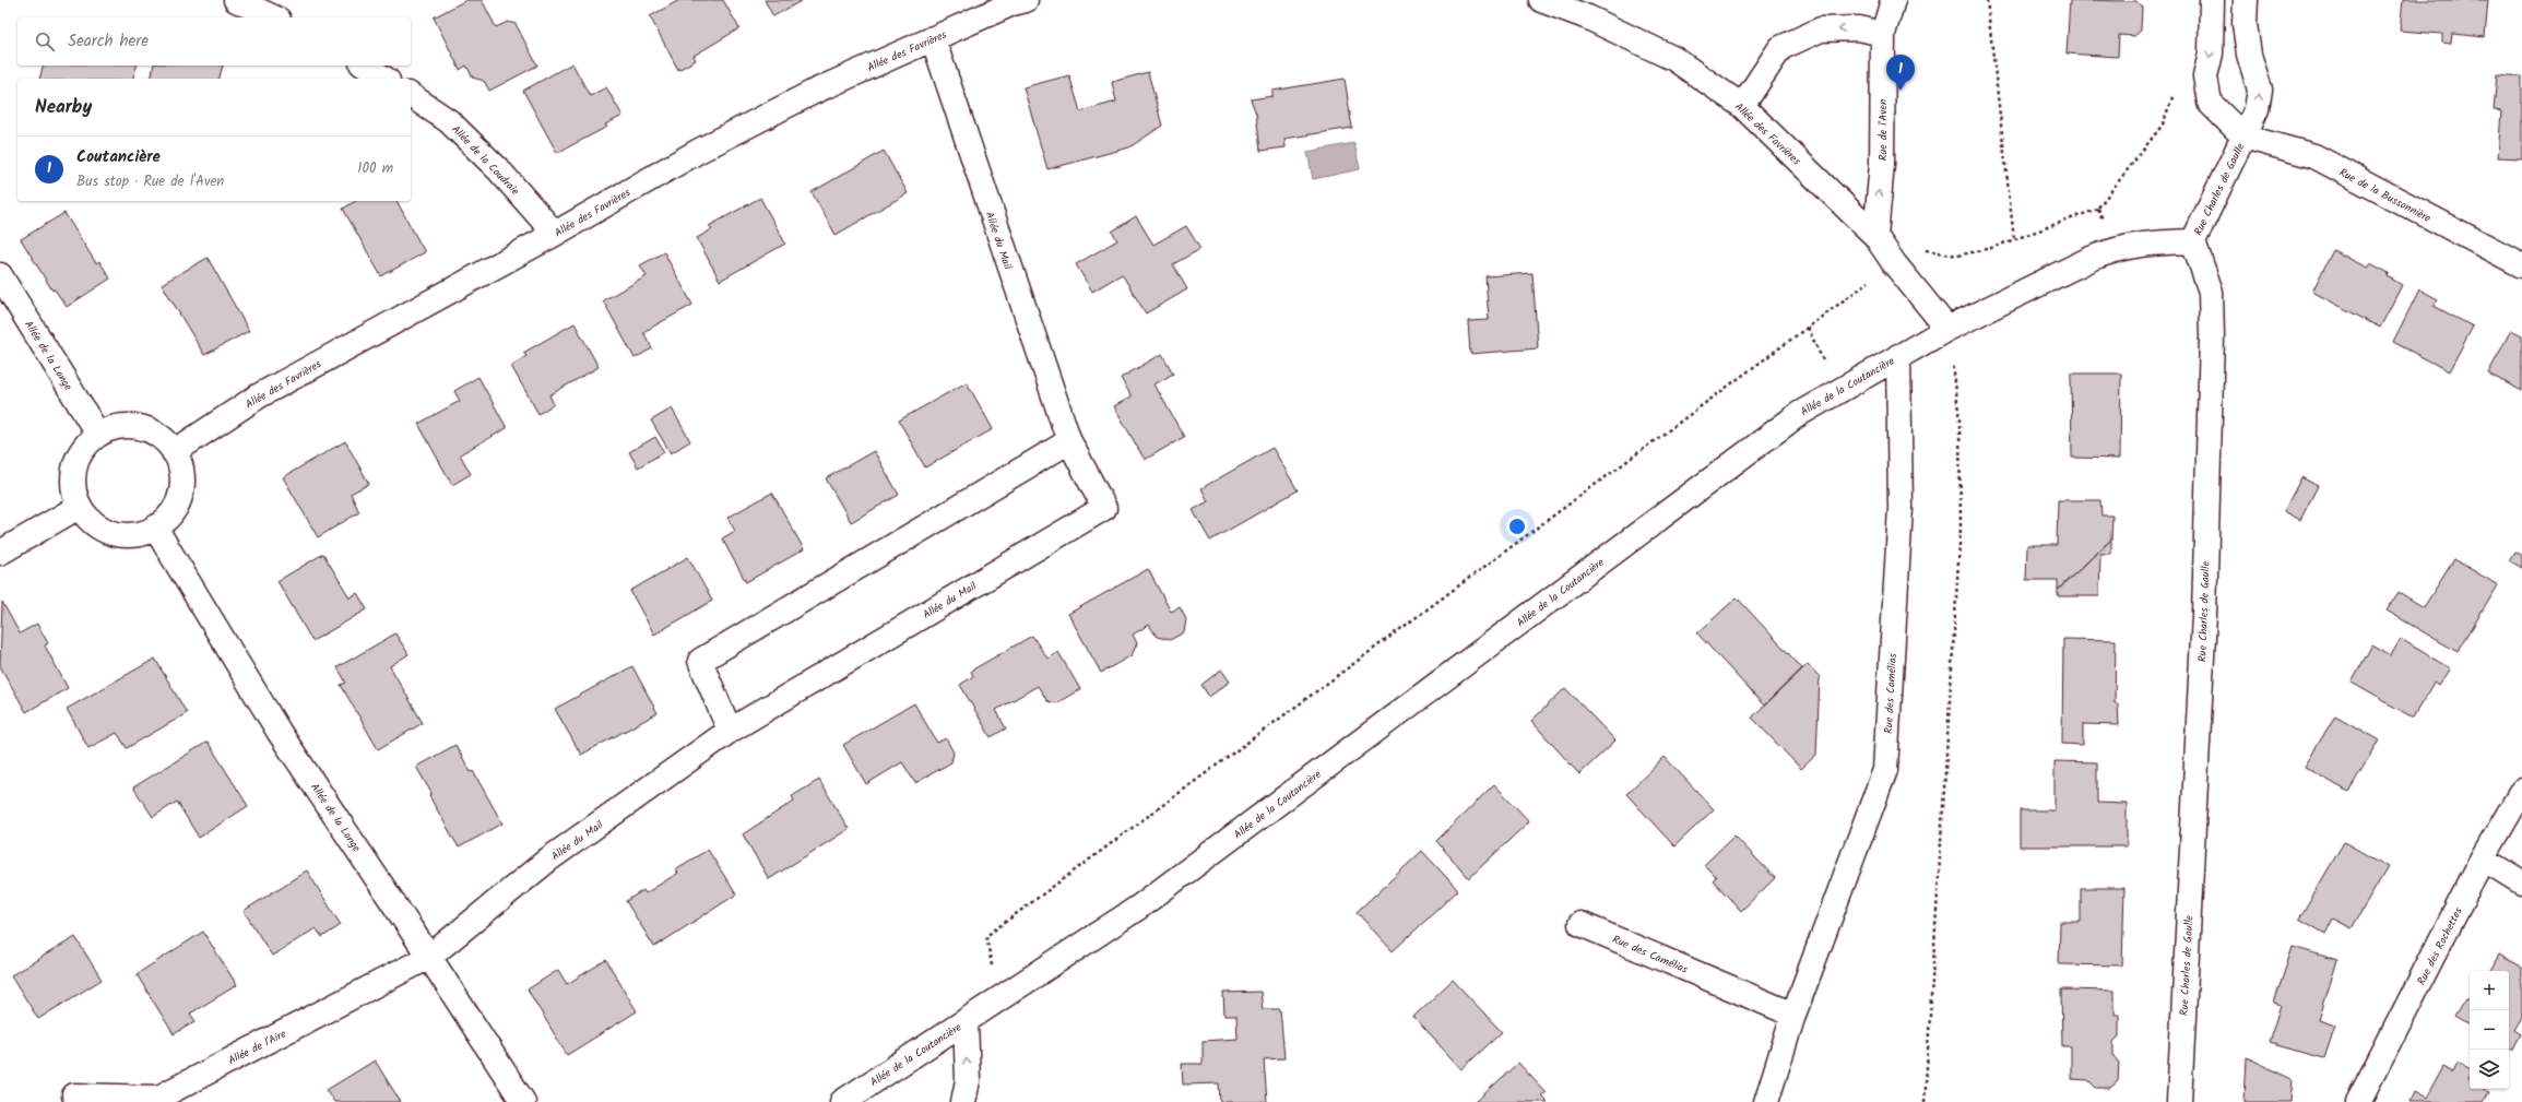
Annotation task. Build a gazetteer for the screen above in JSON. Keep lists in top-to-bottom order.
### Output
{
  "streets": {
    "street": [
      "Allée des Favrières",
      "Rue de l'Aven",
      "Allée de la Coudraie",
      "Rue Charles de Gaulle",
      "Rue de la Bussonnière",
      "Allée du Mail",
      "Allée de la Longe",
      "Allée de la Coutancière",
      "Rue des Camélias",
      "Rue des Rochettes",
      "Allée de l'Aire"
    ]
  },
  "crossings": [
    ["Allée des Favrières", "Rue de l'Aven"],
    ["Allée des Favrières", "Allée de la Coudraie"],
    ["Allée des Favrières", "Allée du Mail"],
    ["Allée des Favrières", "Allée de la Longe"],
    ["Allée des Favrières", "Allée de la Coutancière"],
    ["Rue Charles de Gaulle", "Rue de la Bussonnière"],
    ["Rue Charles de Gaulle", "Allée de la Coutancière"],
    ["Allée du Mail", "Allée de la Longe"],
    ["Allée du Mail", "Allée de l'Aire"],
    ["Allée de la Longe", "Allée de l'Aire"],
    ["Allée de la Coutancière", "Rue des Camélias"]
  ],
  "one_way": ["Rue de l'Aven"],
  "page": {
    "search": "Search here",
    "pins": "1",
    "heading": "Nearby",
    "list": [
      {
        "mark": "1",
        "name": "Coutancière",
        "note": "Bus stop · Rue de l'Aven",
        "value": "100 m"
      }
    ],
    "map_buttons": ["+", "−"]
  }
}
